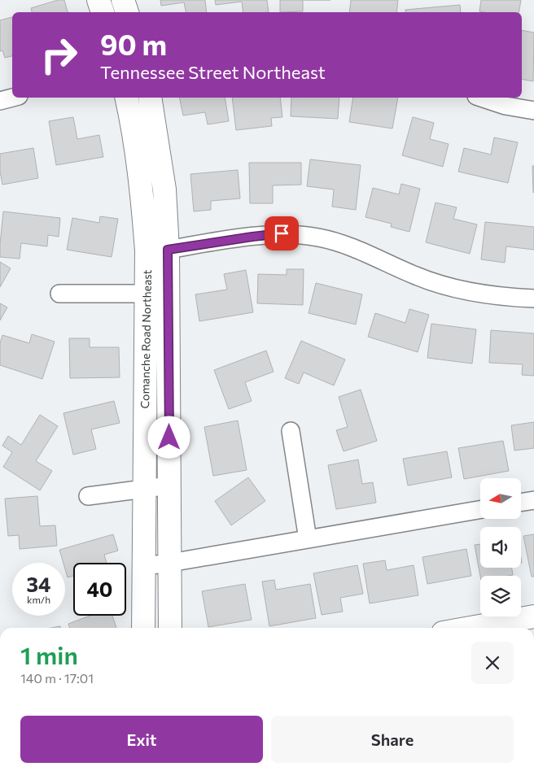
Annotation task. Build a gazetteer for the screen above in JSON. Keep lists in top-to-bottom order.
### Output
{
  "streets": {
    "street": ["Comanche Road Northeast"]
  },
  "north": "left",
  "page": {
    "turn": ["90 m", "Tennessee Street Northeast"],
    "speed": "34 km/h",
    "limit": "40",
    "heading": ["1 min", "140 m · 17:01"],
    "buttons": ["Exit", "Share"]
  }
}
